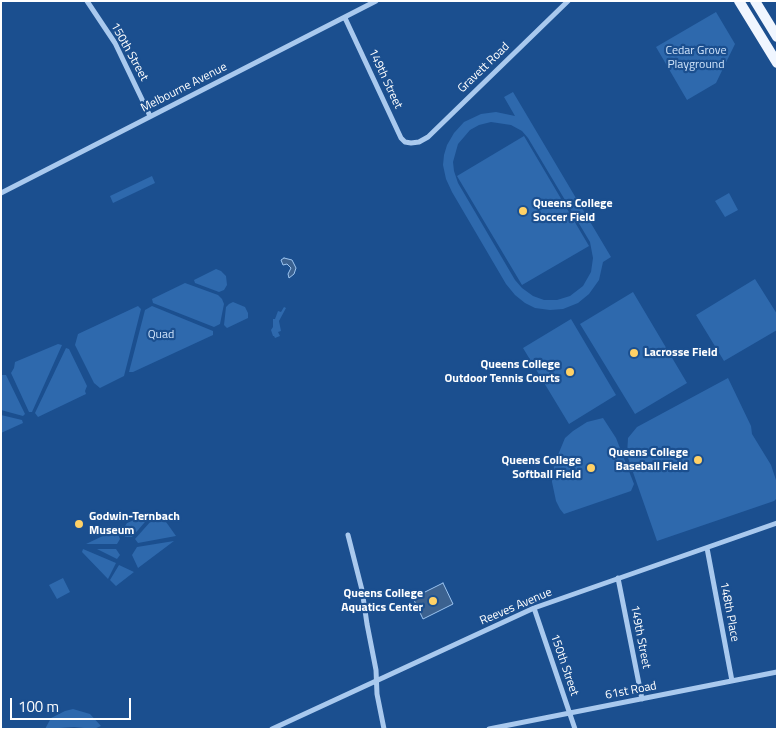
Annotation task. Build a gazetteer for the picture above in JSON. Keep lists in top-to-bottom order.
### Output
{
  "streets": {
    "street": [
      "150th Street",
      "Gravett Road",
      "149th Street",
      "Melbourne Avenue",
      "Reeves Avenue",
      "148th Place",
      "61st Road"
    ]
  },
  "crossings": [
    ["150th Street", "Melbourne Avenue"],
    ["150th Street", "Reeves Avenue"],
    ["150th Street", "61st Road"],
    ["Gravett Road", "149th Street"],
    ["149th Street", "Melbourne Avenue"],
    ["149th Street", "Reeves Avenue"],
    ["149th Street", "61st Road"],
    ["Reeves Avenue", "148th Place"],
    ["148th Place", "61st Road"]
  ],
  "parks": ["Cedar Grove Playground", "Quad"],
  "places": [
    "Queens College Soccer Field",
    "Lacrosse Field",
    "Queens College Outdoor Tennis Courts",
    "Queens College Baseball Field",
    "Queens College Softball Field",
    "Godwin-Ternbach Museum",
    "Queens College Aquatics Center"
  ],
  "scale_bar": "100 m"
}
